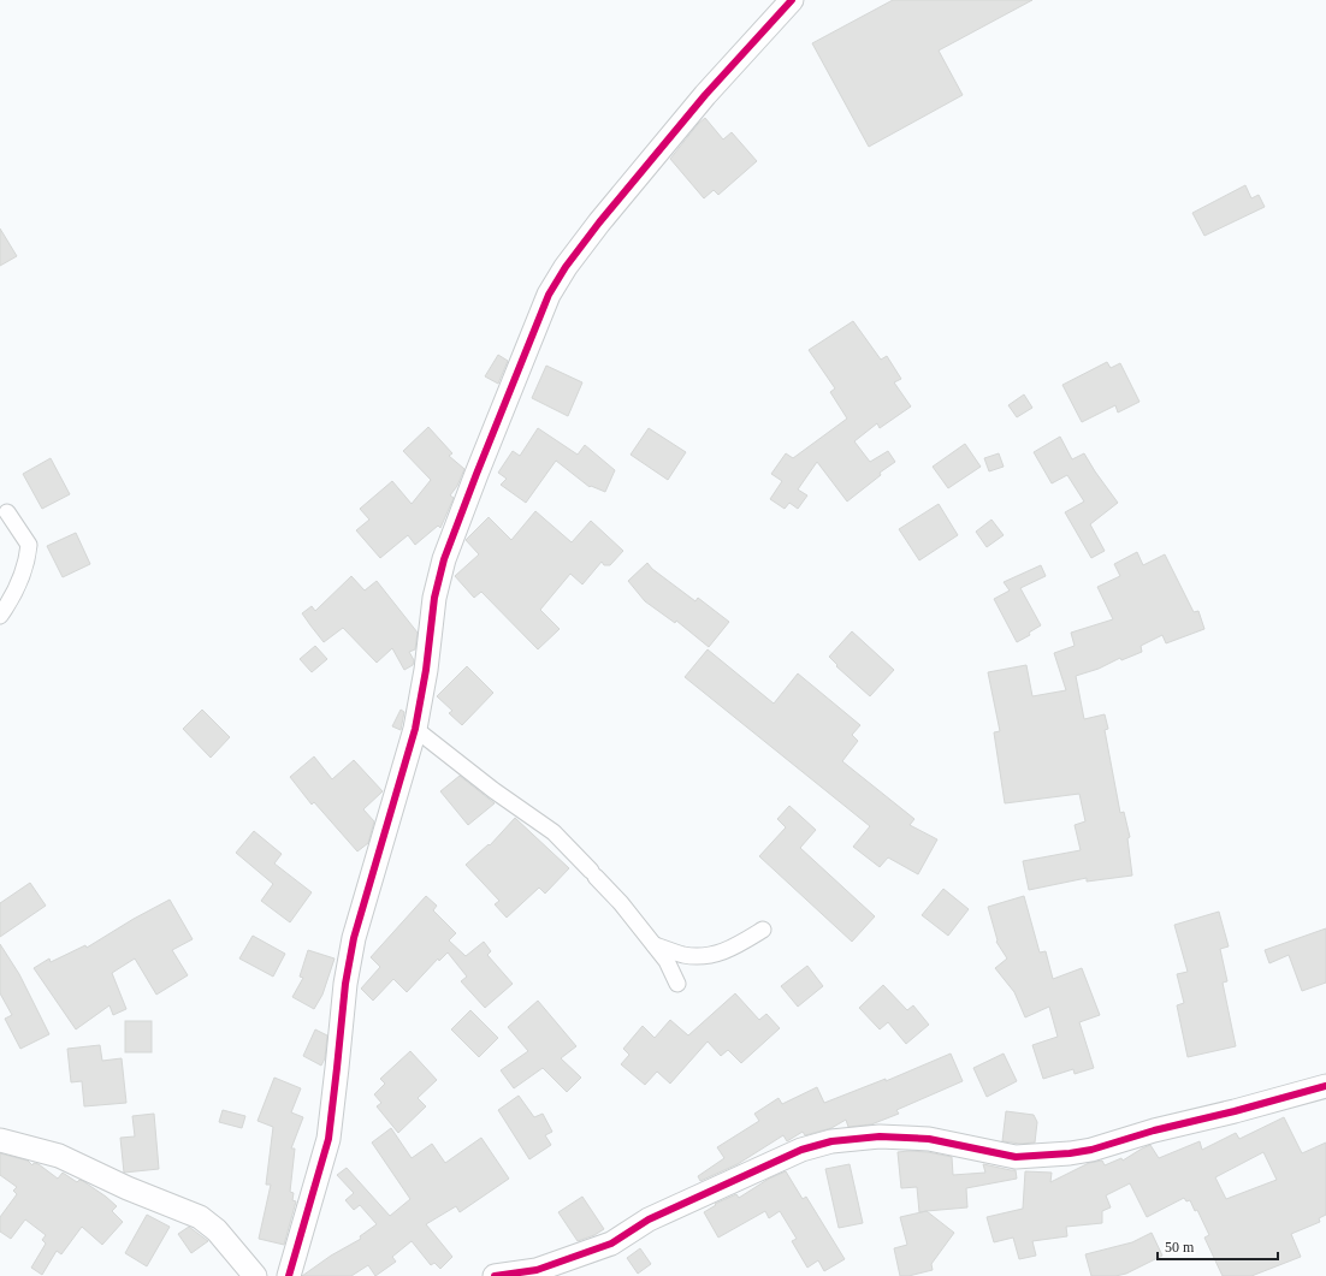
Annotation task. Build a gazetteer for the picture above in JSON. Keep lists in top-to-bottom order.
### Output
{
  "scale_bar": "50 m"
}
